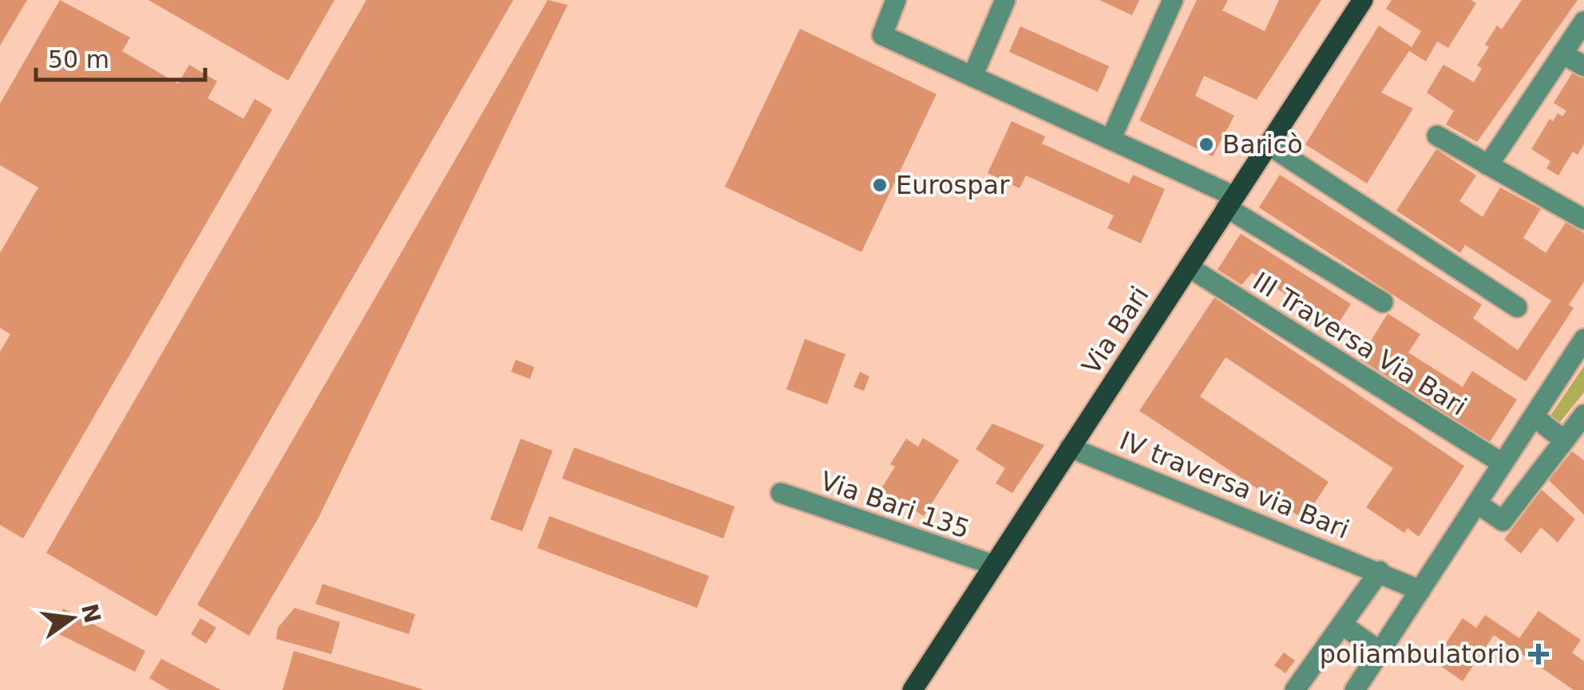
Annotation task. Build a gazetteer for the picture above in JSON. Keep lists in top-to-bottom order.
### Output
{
  "streets": {
    "main road": ["Via Bari"],
    "street": ["III Traversa Via Bari", "IV traversa via Bari", "Via Bari 135"]
  },
  "crossings": [
    ["Via Bari", "III Traversa Via Bari"],
    ["Via Bari", "IV traversa via Bari"],
    ["Via Bari", "Via Bari 135"]
  ],
  "places": {
    "other": ["Baricò", "Eurospar"],
    "health": ["poliambulatorio"]
  },
  "scale_bar": "50 m",
  "north": "right"
}
